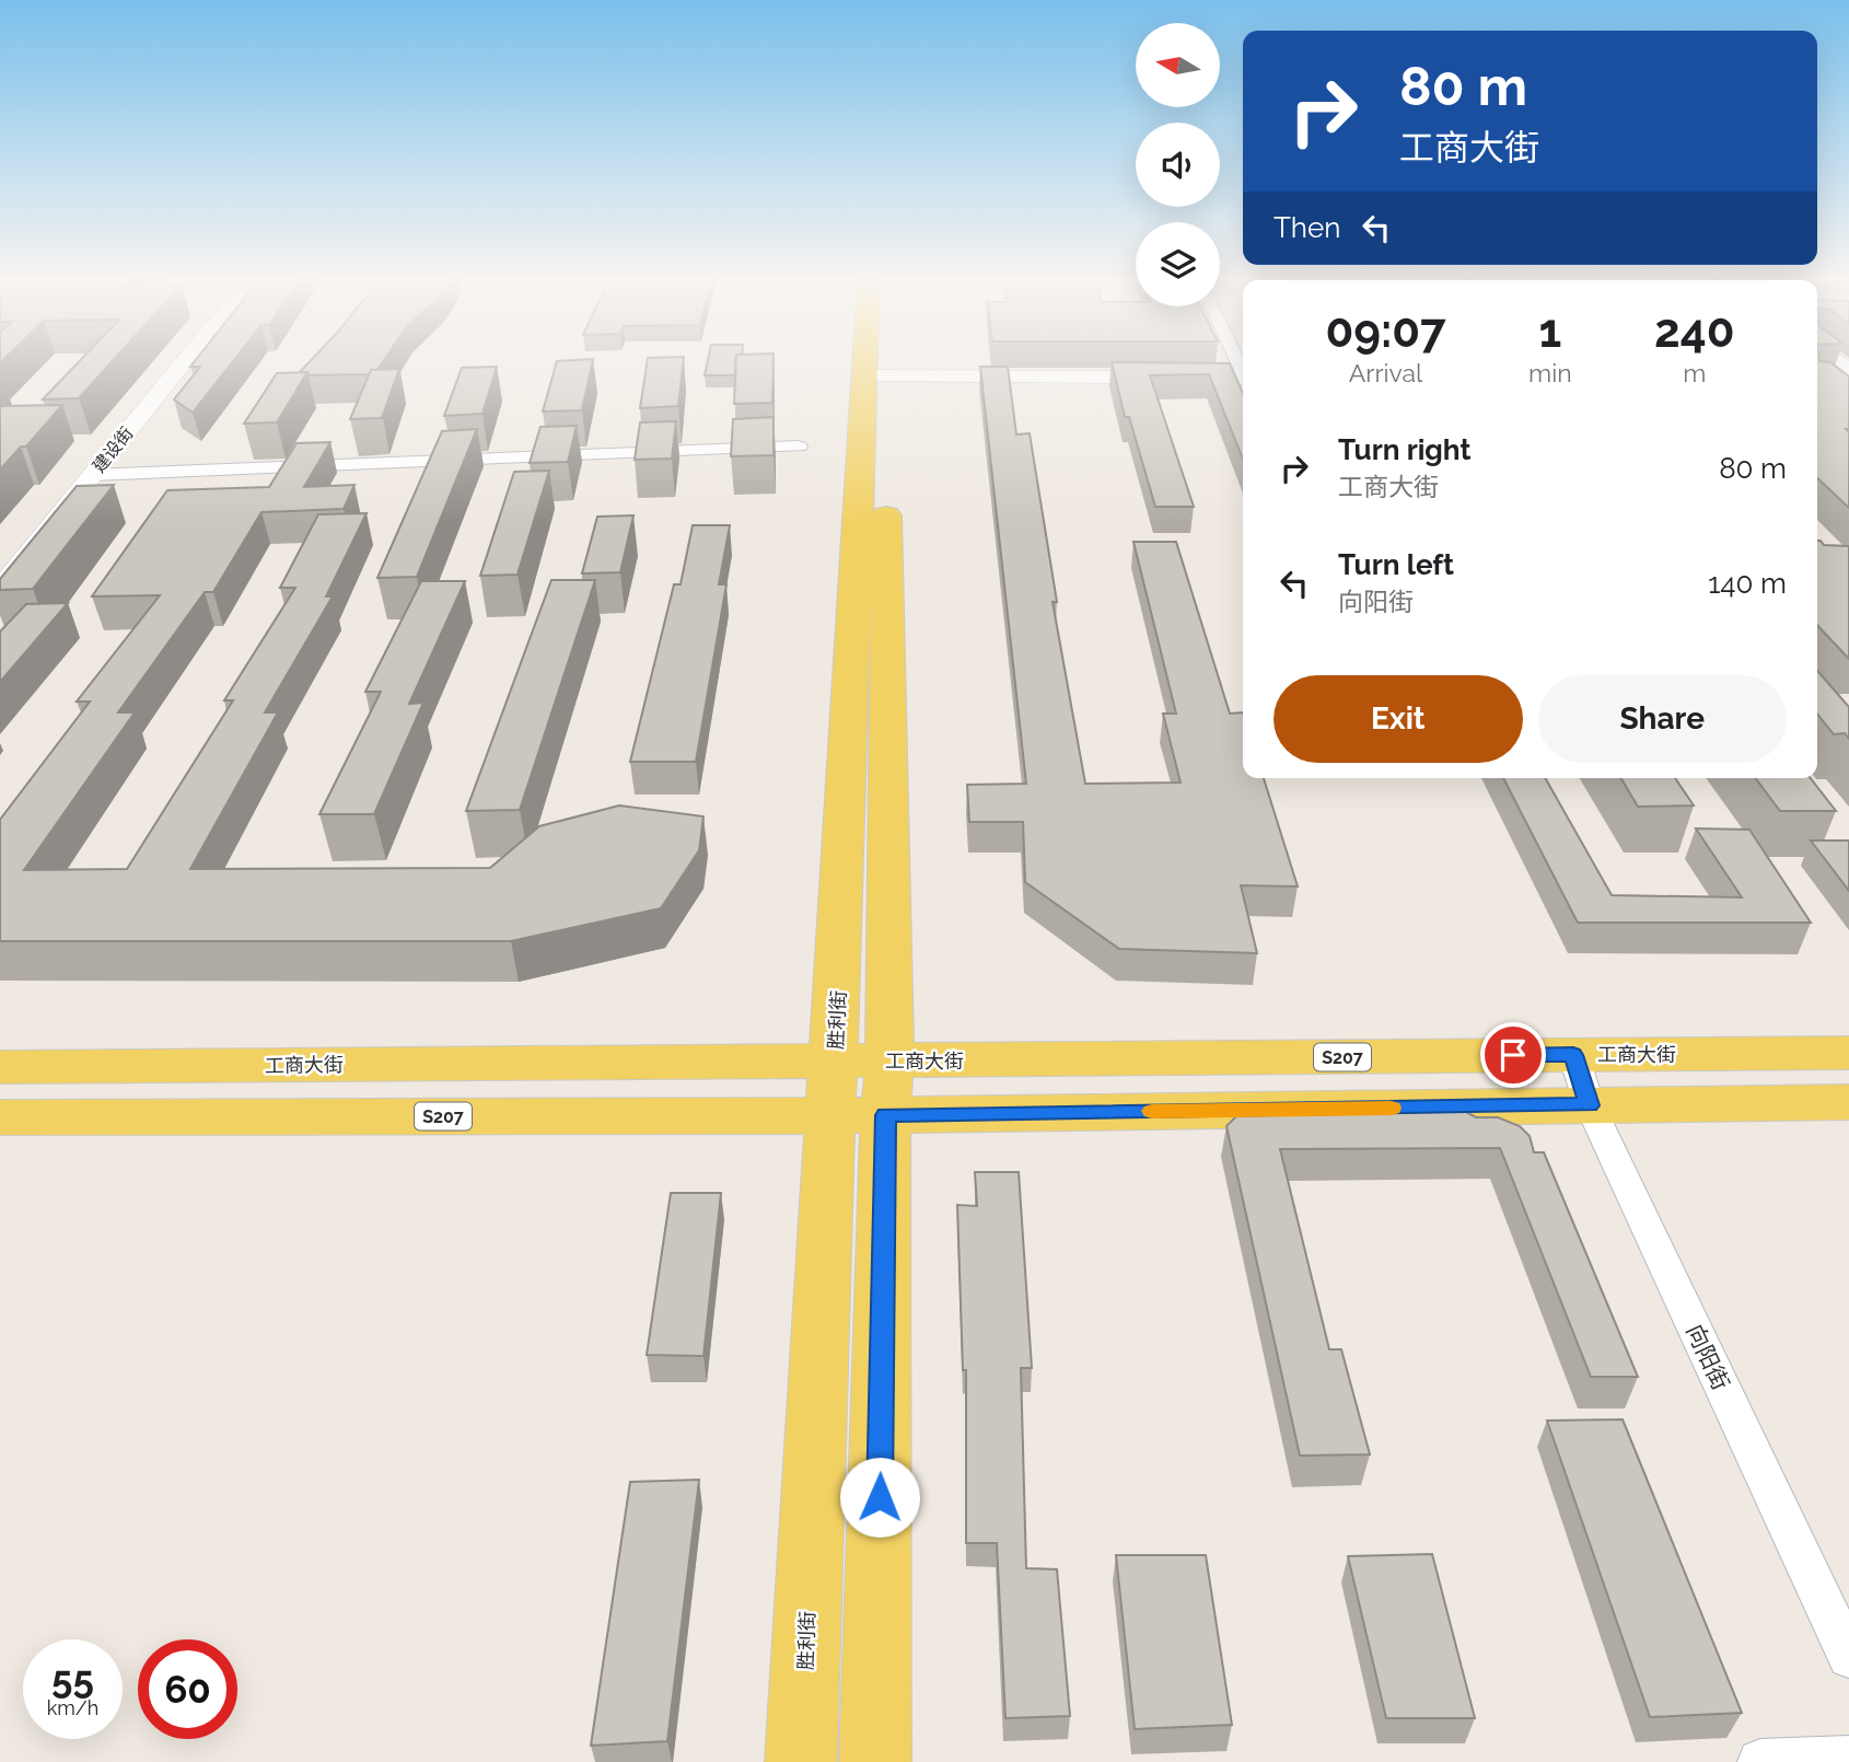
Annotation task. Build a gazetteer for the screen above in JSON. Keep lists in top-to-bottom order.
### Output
{
  "streets": {
    "main road": ["胜利街", "工商大街", "S207"],
    "street": ["建设街", "向阳街"]
  },
  "crossings": [
    ["胜利街", "工商大街"],
    ["胜利街", "S207"],
    ["工商大街", "向阳街"],
    ["S207", "向阳街"]
  ],
  "north": "left",
  "page": {
    "turn": ["80 m", "工商大街"],
    "then": "Then",
    "eta": [
      "09:07",
      "Arrival",
      "1",
      "min",
      "240",
      "m"
    ],
    "list": [
      {
        "name": "Turn right",
        "note": "工商大街",
        "value": "80 m"
      },
      {
        "name": "Turn left",
        "note": "向阳街",
        "value": "140 m"
      }
    ],
    "buttons": ["Exit", "Share"],
    "speed": "55 km/h",
    "limit": "60"
  }
}
